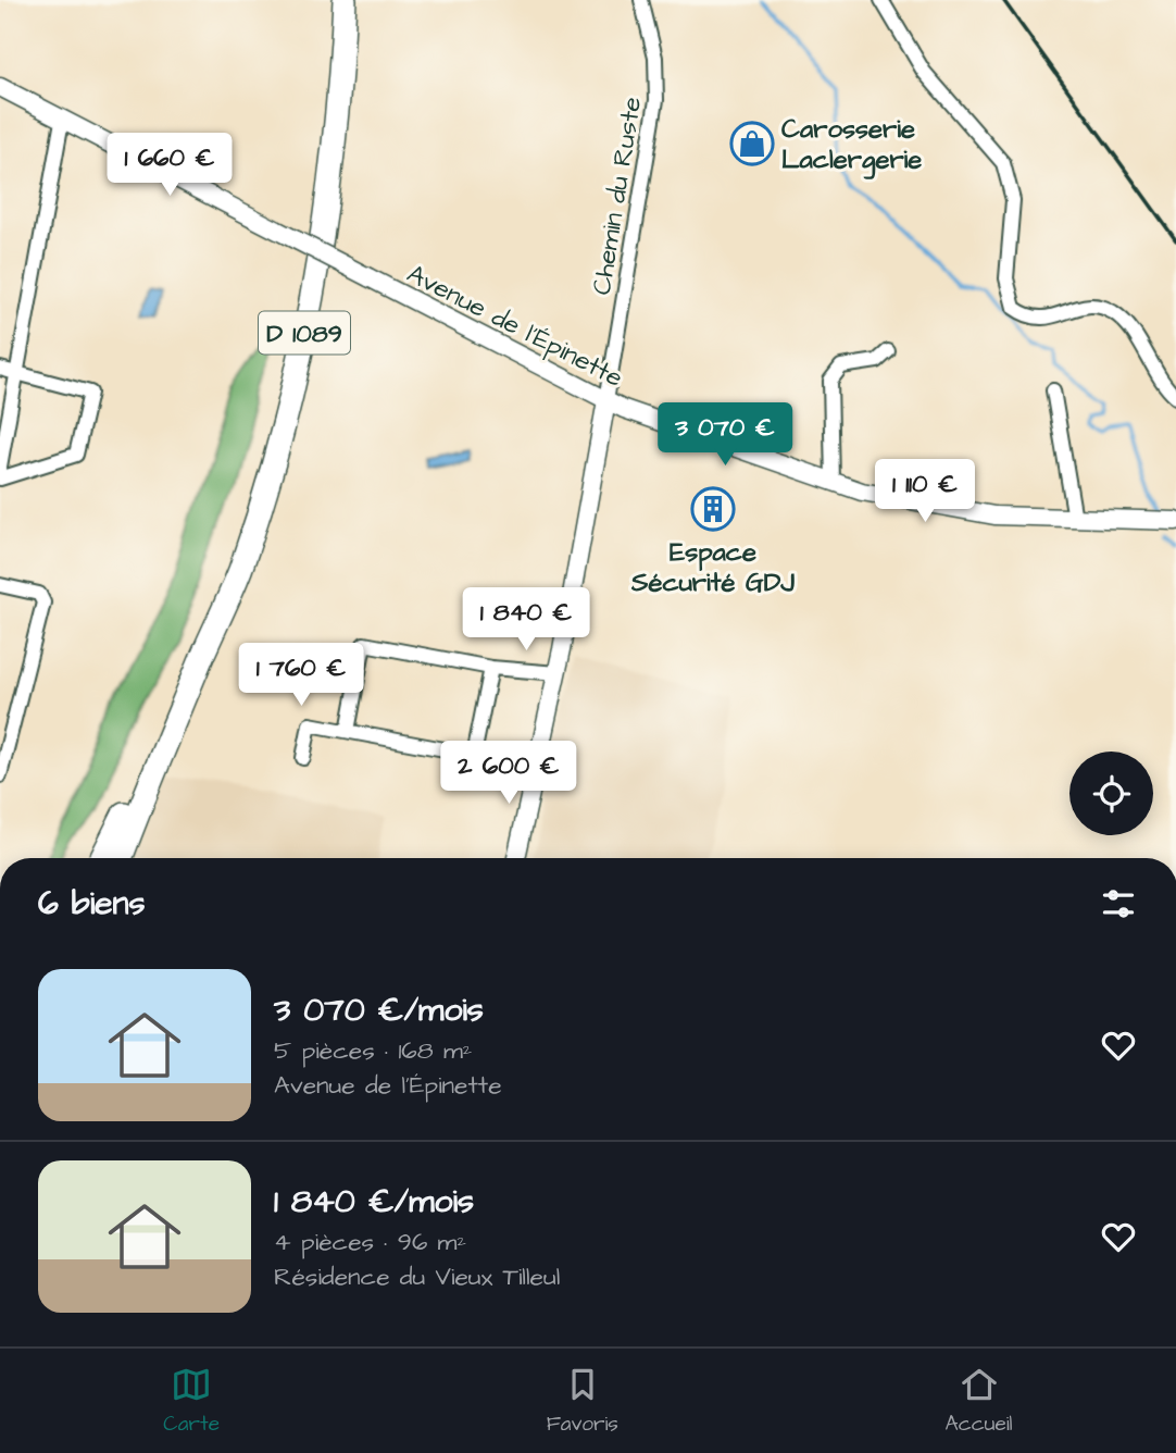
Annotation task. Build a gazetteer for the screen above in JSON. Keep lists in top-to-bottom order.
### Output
{
  "streets": {
    "highway": ["D 1089"],
    "street": ["Chemin du Ruste", "Avenue de l'Épinette"]
  },
  "crossings": [
    ["Chemin du Ruste", "Avenue de l'Épinette"]
  ],
  "places": {
    "shop": ["Carosserie Laclergerie"],
    "building": ["Espace Sécurité GDJ"]
  },
  "page": {
    "price": [
      "1 660 €",
      "3 070 €",
      "1 110 €",
      "1 840 €",
      "1 760 €",
      "2 600 €"
    ],
    "heading": "6 biens",
    "list": [
      {
        "name": "3 070 €/mois",
        "note": "5 pièces · 168 m² · Avenue de l'Épinette"
      },
      {
        "name": "1 840 €/mois",
        "note": "4 pièces · 96 m² · Résidence du Vieux Tilleul"
      }
    ],
    "tabs": ["Carte", "Favoris", "Accueil"]
  }
}
